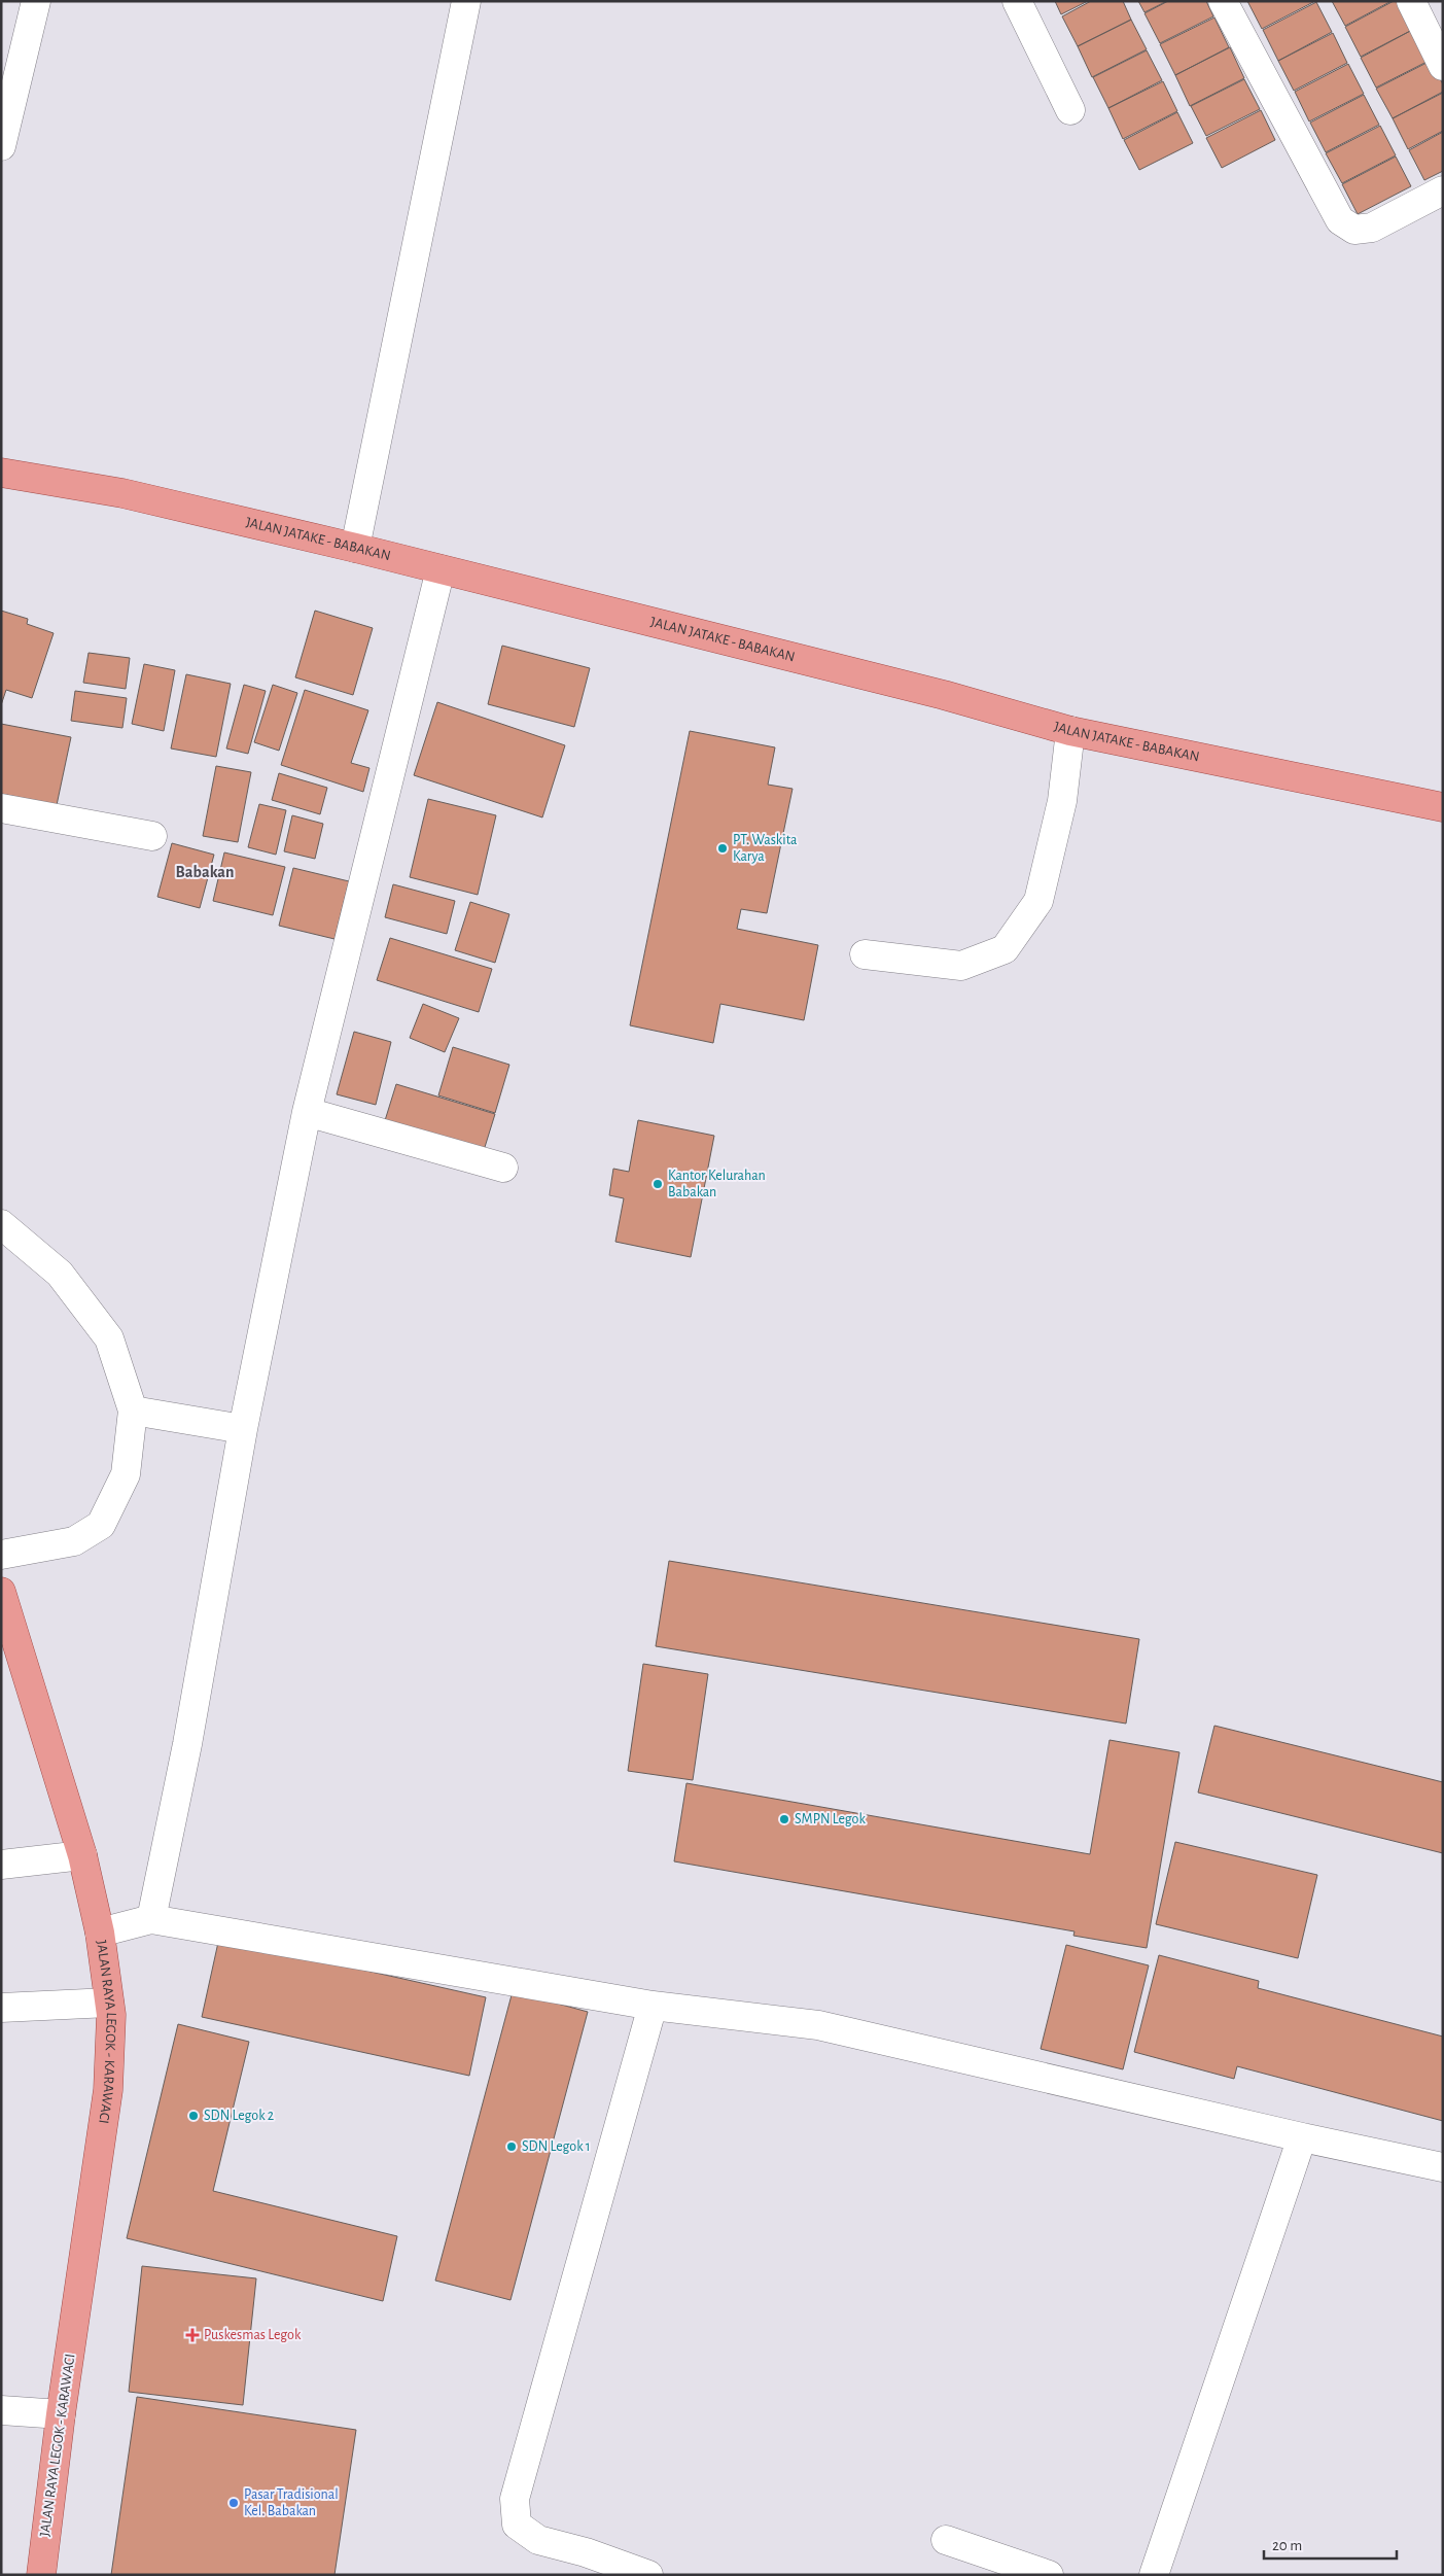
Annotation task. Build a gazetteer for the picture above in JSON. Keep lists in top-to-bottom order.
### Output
{
  "streets": {
    "main road": ["JALAN JATAKE - BABAKAN", "JALAN RAYA LEGOK - KARAWACI"]
  },
  "districts": ["Babakan"],
  "places": {
    "other": [
      "PT. Waskita Karya",
      "Kantor Kelurahan Babakan",
      "SMPN Legok",
      "SDN Legok 2",
      "SDN Legok 1",
      "Pasar Tradisional Kel. Babakan"
    ],
    "health": ["Puskesmas Legok"]
  },
  "scale_bar": "20 m"
}
